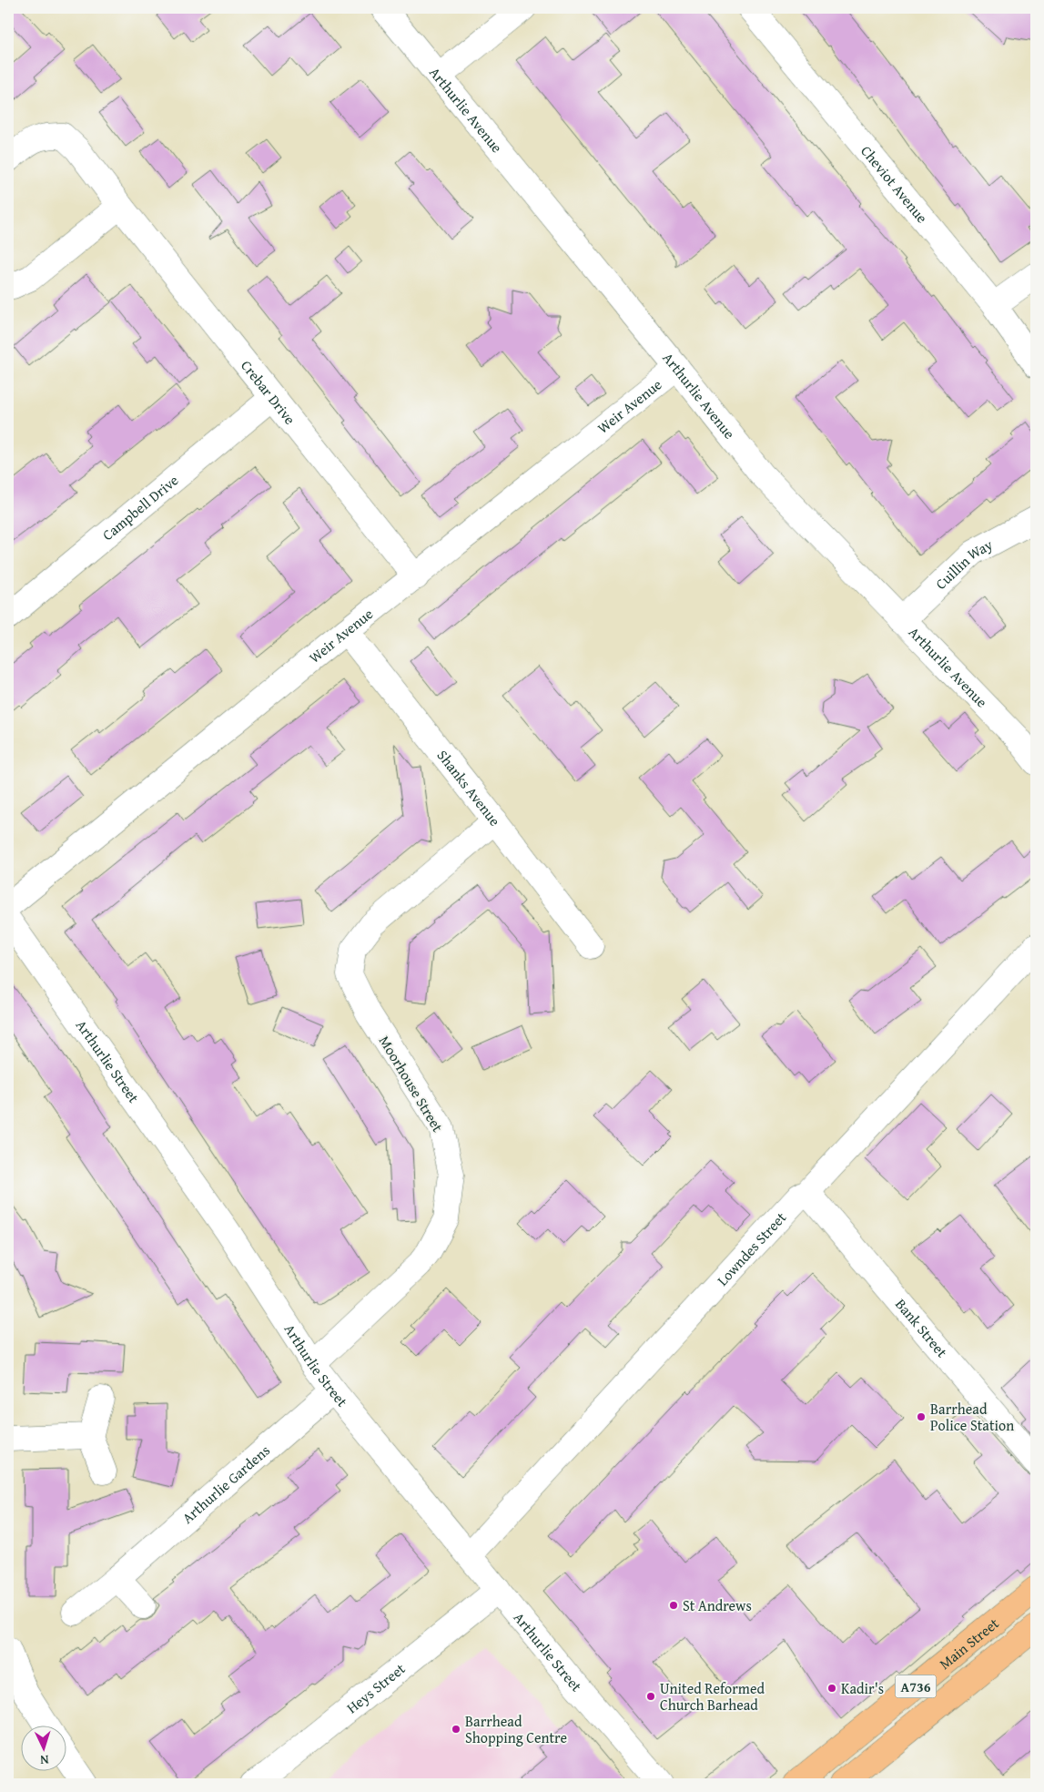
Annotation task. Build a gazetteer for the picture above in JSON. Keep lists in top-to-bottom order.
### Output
{
  "streets": {
    "main road": ["Main Street", "A736"],
    "street": [
      "Arthurlie Avenue",
      "Cheviot Avenue",
      "Crebar Drive",
      "Weir Avenue",
      "Campbell Drive",
      "Cuillin Way",
      "Shanks Avenue",
      "Arthurlie Street",
      "Moorhouse Street",
      "Lowndes Street",
      "Bank Street",
      "Arthurlie Gardens",
      "Heys Street"
    ]
  },
  "crossings": [
    ["Arthurlie Avenue", "Weir Avenue"],
    ["Arthurlie Avenue", "Cuillin Way"],
    ["Crebar Drive", "Weir Avenue"],
    ["Crebar Drive", "Campbell Drive"],
    ["Weir Avenue", "Shanks Avenue"],
    ["Shanks Avenue", "Moorhouse Street"],
    ["Arthurlie Street", "Moorhouse Street"],
    ["Arthurlie Street", "Lowndes Street"],
    ["Arthurlie Street", "Arthurlie Gardens"],
    ["Arthurlie Street", "Heys Street"],
    ["Lowndes Street", "Bank Street"]
  ],
  "places": [
    "Barrhead Police Station",
    "St Andrews",
    "Kadir's",
    "United Reformed Church Barhead",
    "Barrhead Shopping Centre"
  ],
  "north": "bottom"
}
